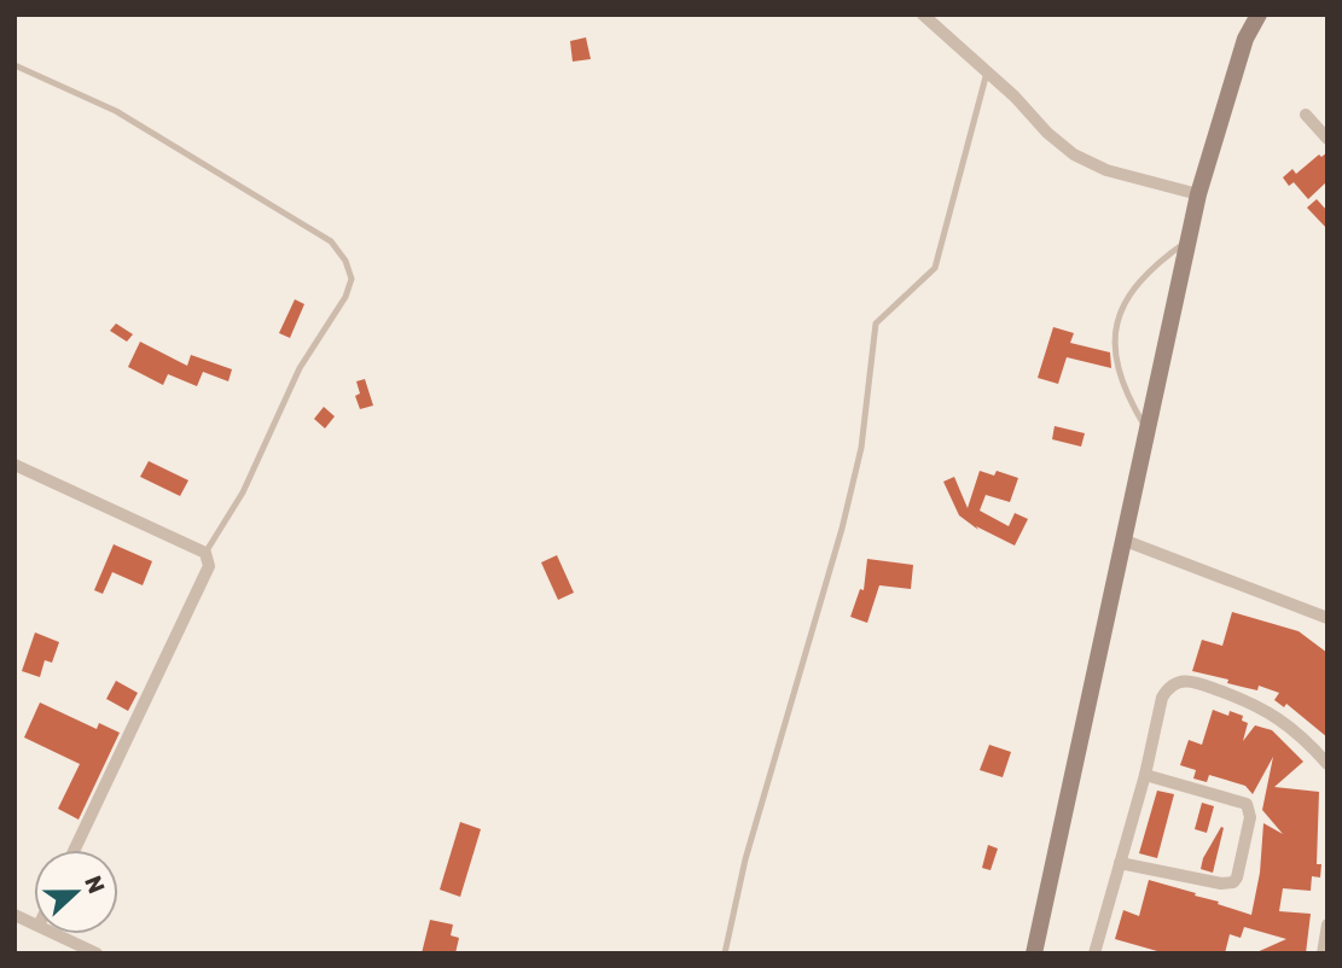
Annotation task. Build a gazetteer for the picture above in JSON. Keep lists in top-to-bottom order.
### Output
{
  "north": "right"
}
